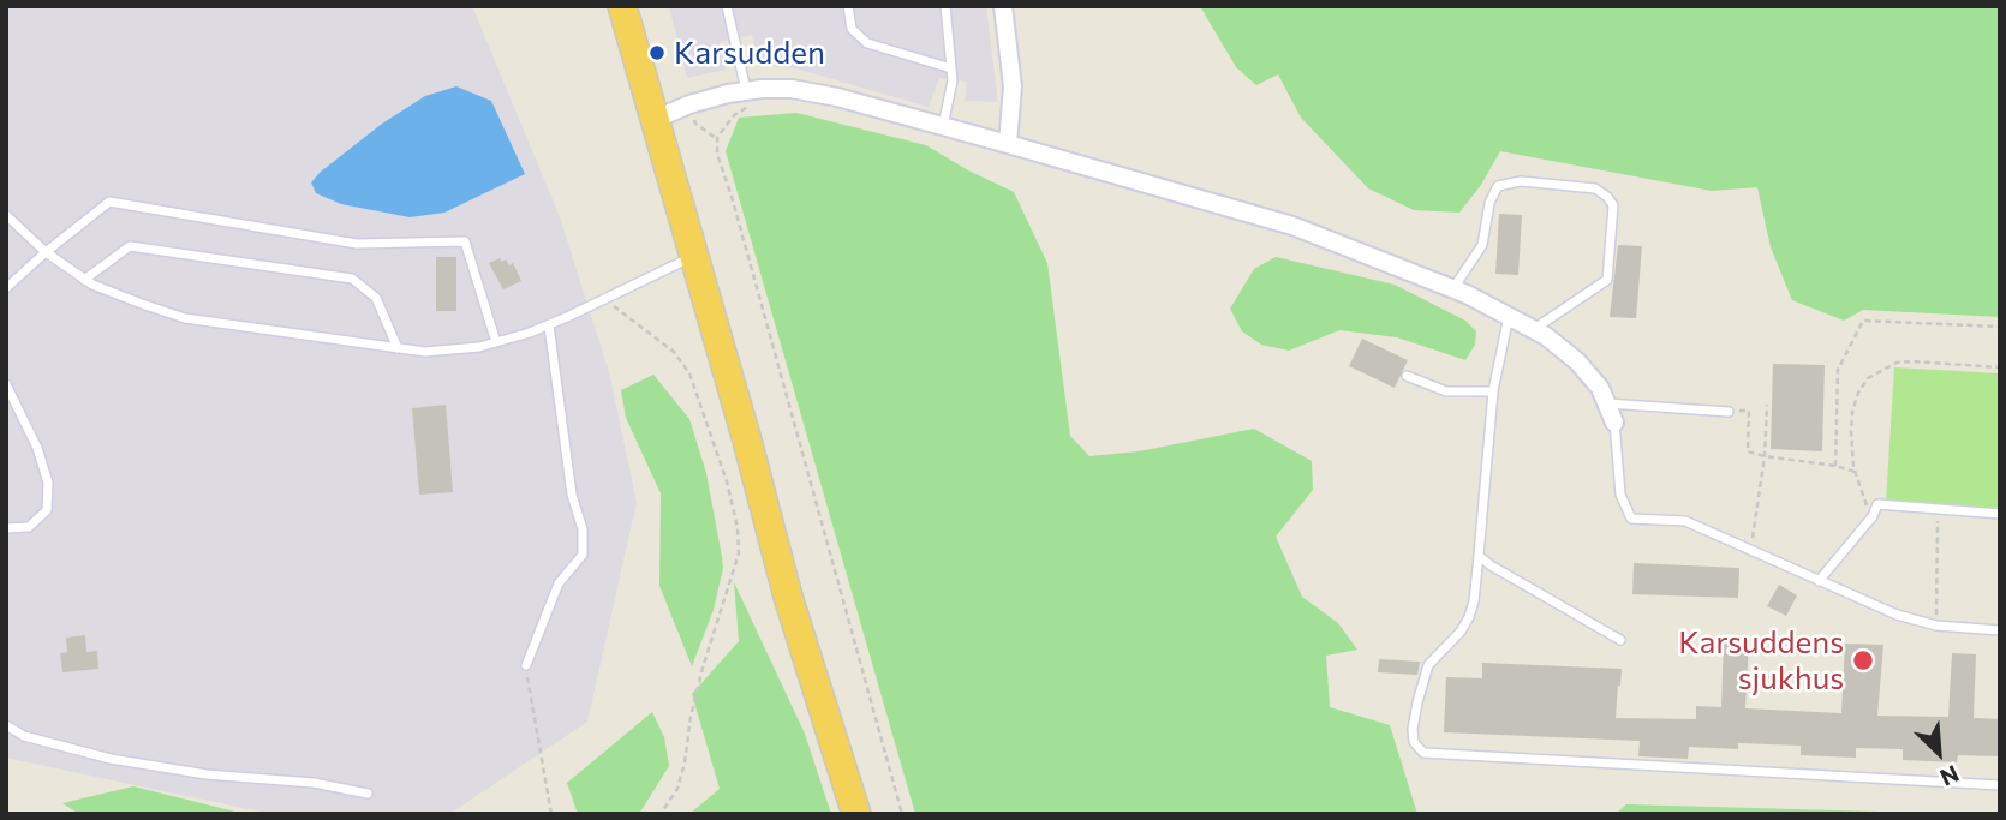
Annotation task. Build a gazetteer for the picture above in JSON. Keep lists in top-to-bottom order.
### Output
{
  "places": ["Karsudden", "Karsuddens sjukhus"],
  "north": "bottom right"
}
